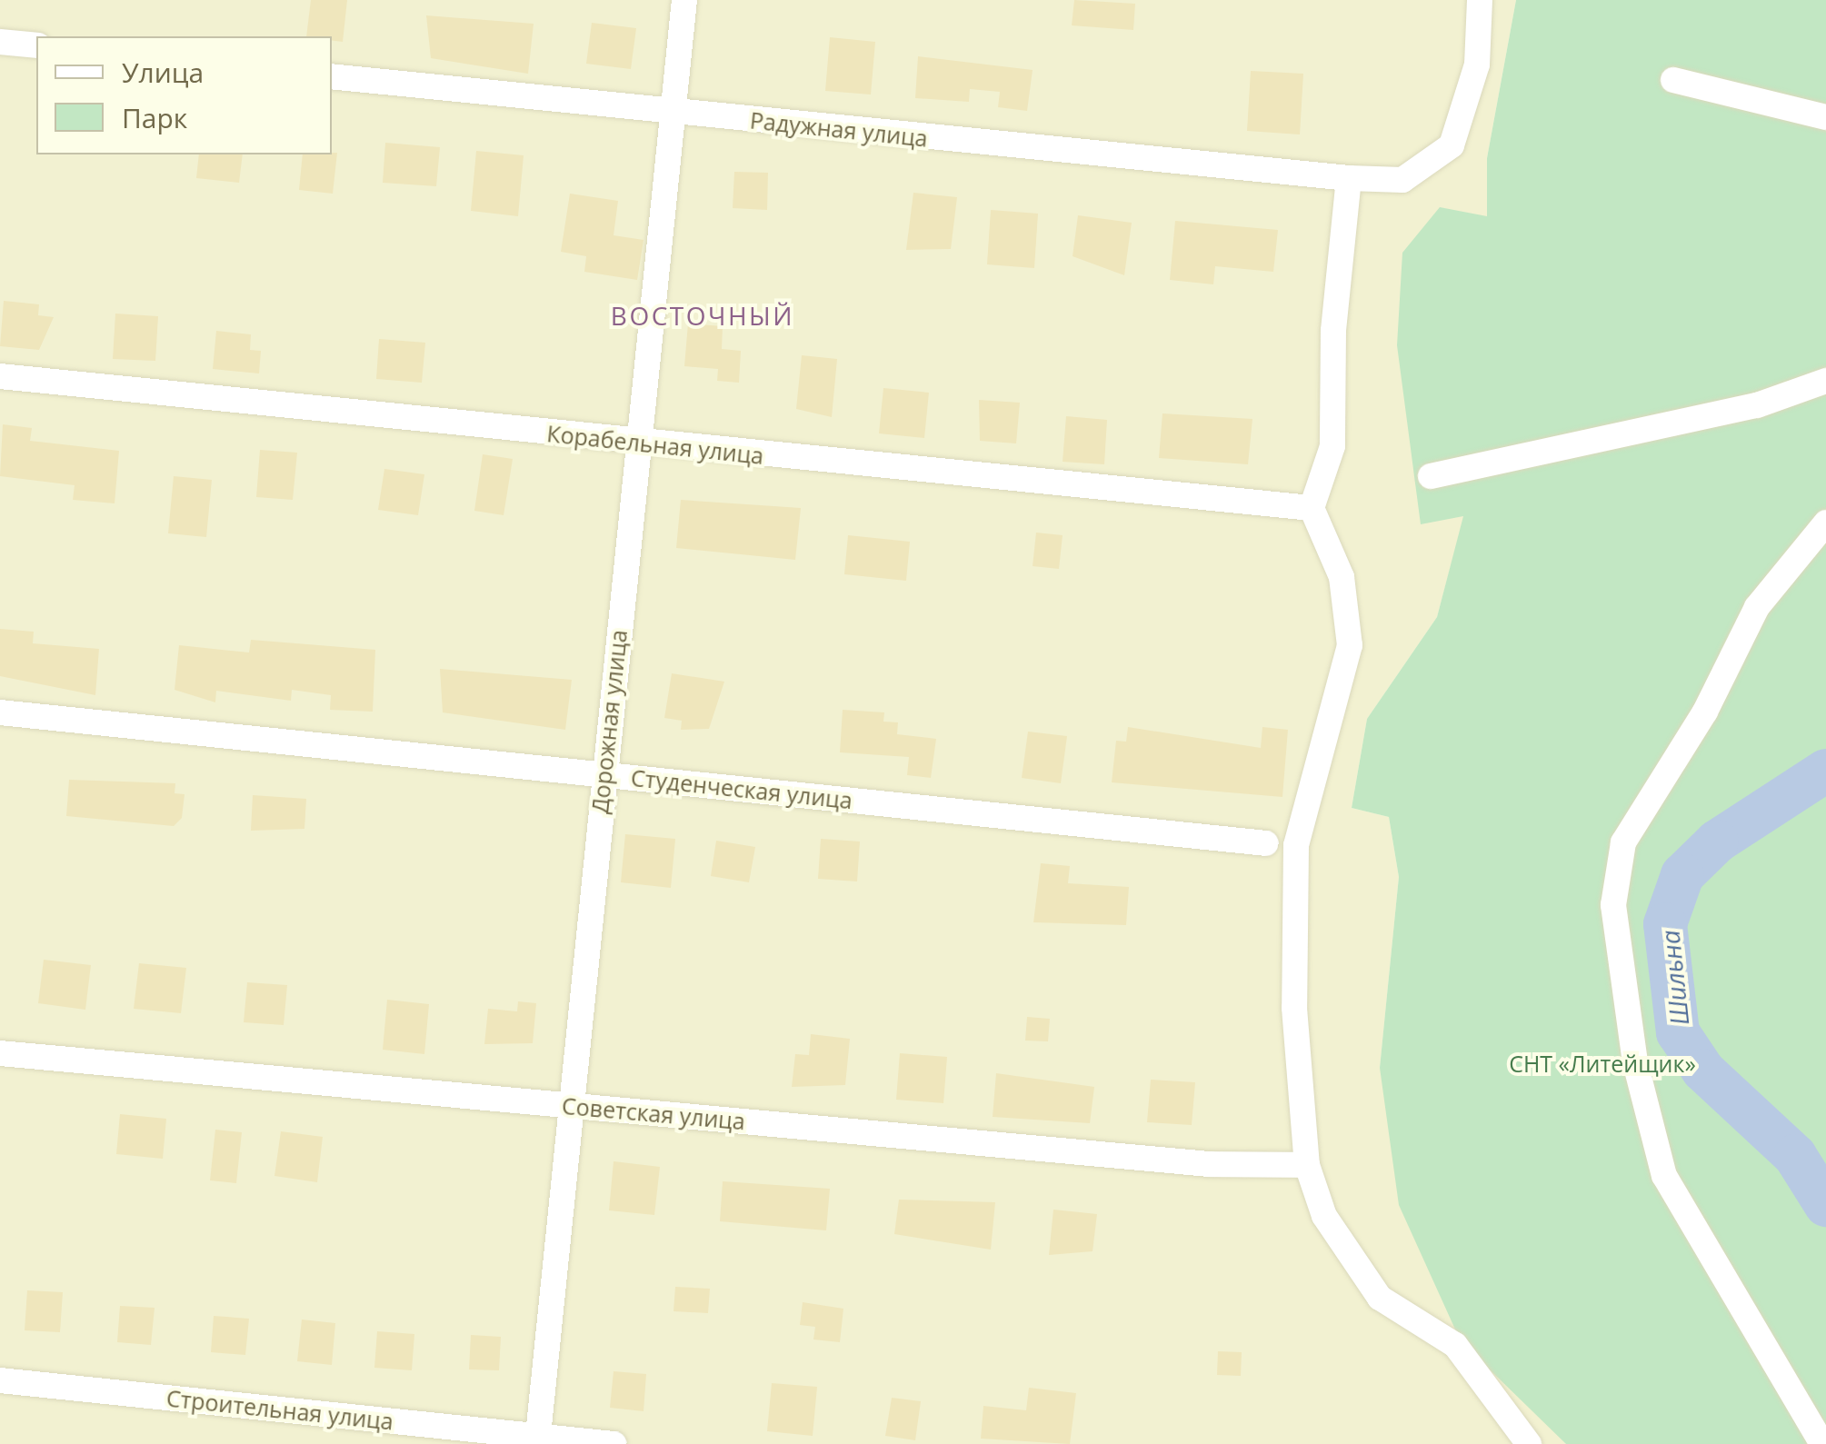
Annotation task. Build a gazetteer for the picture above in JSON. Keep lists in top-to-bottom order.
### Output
{
  "streets": {
    "street": [
      "Радужная улица",
      "Корабельная улица",
      "Дорожная улица",
      "Студенческая улица",
      "Советская улица",
      "Строительная улица"
    ]
  },
  "crossings": [
    ["Радужная улица", "Дорожная улица"],
    ["Корабельная улица", "Дорожная улица"],
    ["Дорожная улица", "Студенческая улица"],
    ["Дорожная улица", "Советская улица"],
    ["Дорожная улица", "Строительная улица"]
  ],
  "districts": ["ВОСТОЧНЫЙ"],
  "water": ["Шильна"],
  "parks": ["СНТ «Литейщик»"],
  "legend": ["Улица", "Парк"]
}
